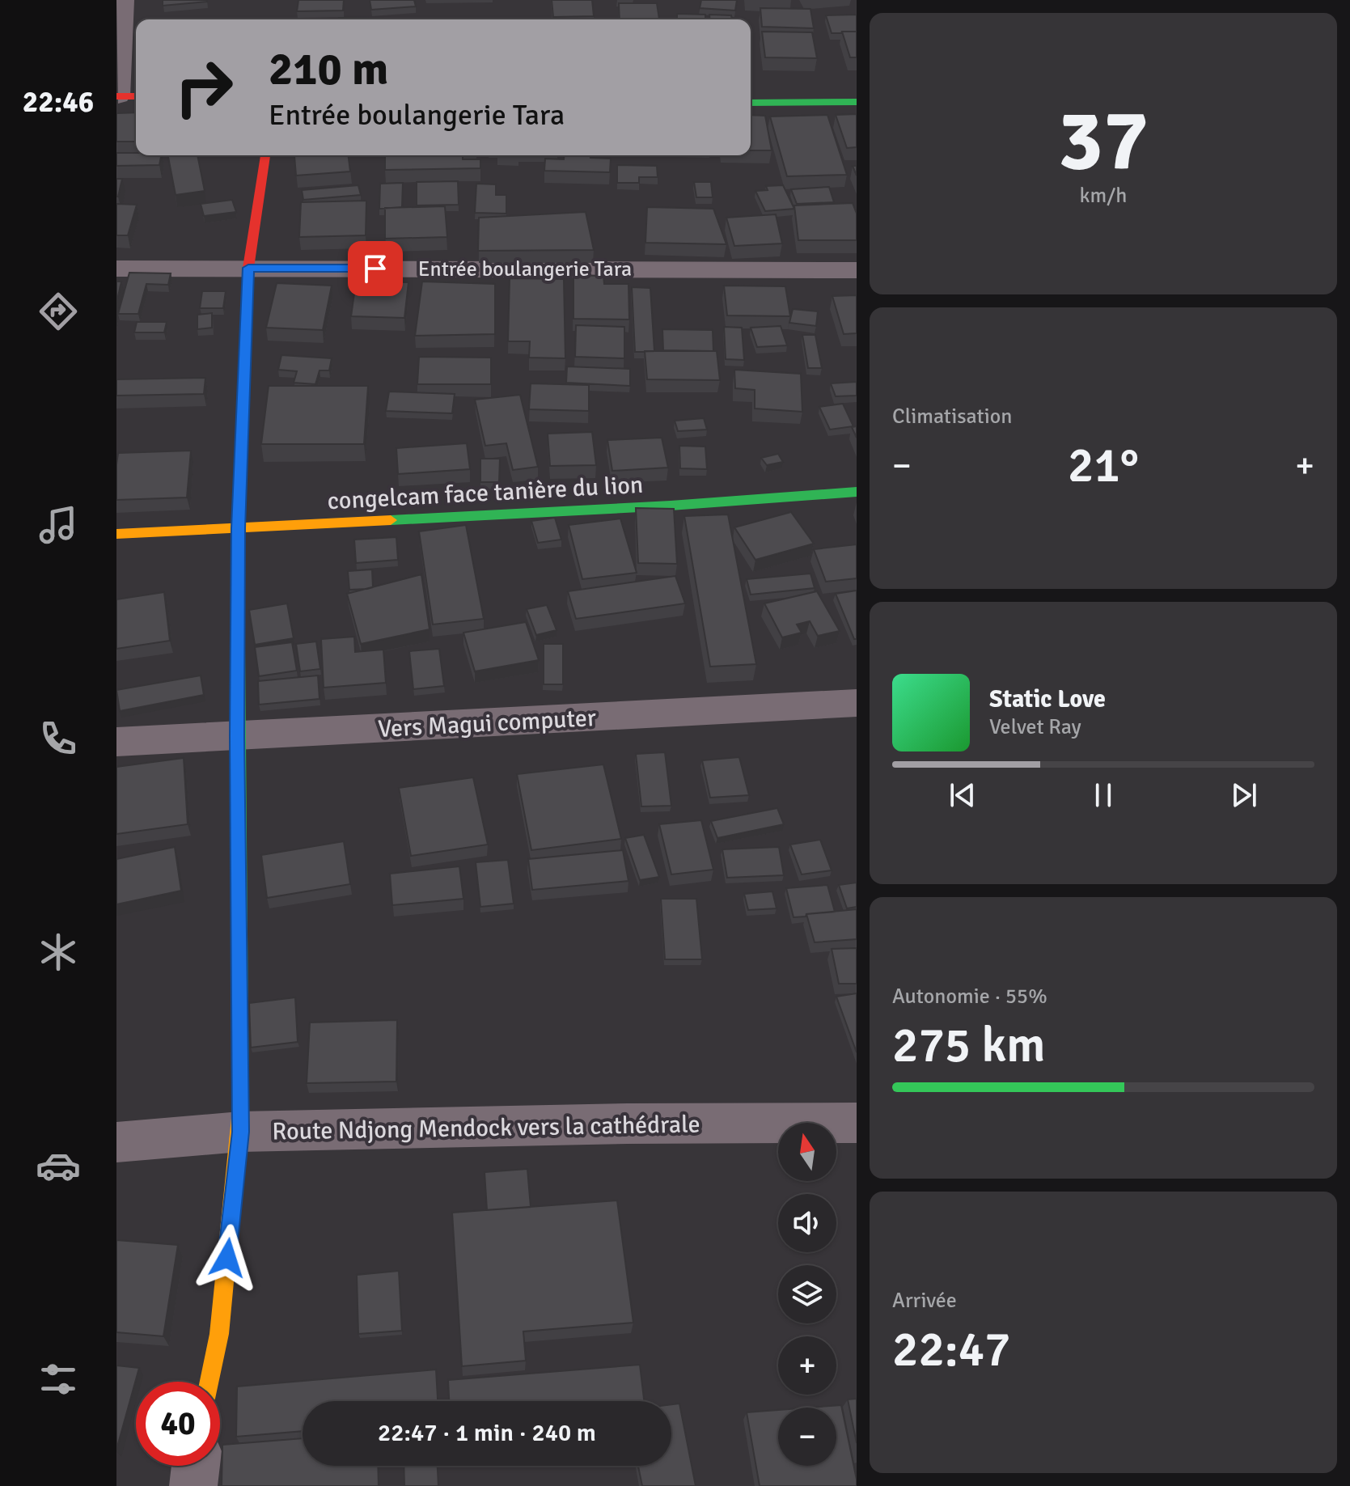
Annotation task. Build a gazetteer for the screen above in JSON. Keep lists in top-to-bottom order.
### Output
{
  "streets": {
    "street": [
      "Entrée boulangerie Tara",
      "congelcam face tanière du lion",
      "Vers Magui computer",
      "Route Ndjong Mendock vers la cathédrale"
    ]
  },
  "north": "top",
  "page": {
    "tabs": "22:46",
    "tile": [
      ["37", "km/h"],
      "Climatisation",
      ["Autonomie · 55%", "275 km"],
      ["Arrivée", "22:47"]
    ],
    "turn": ["210 m", "Entrée boulangerie Tara"],
    "heat": ["−", "21°", "+"],
    "song": ["Static Love", "Velvet Ray"],
    "map_buttons": ["+", "−"],
    "limit": "40",
    "trip": "22:47 · 1 min · 240 m"
  }
}
